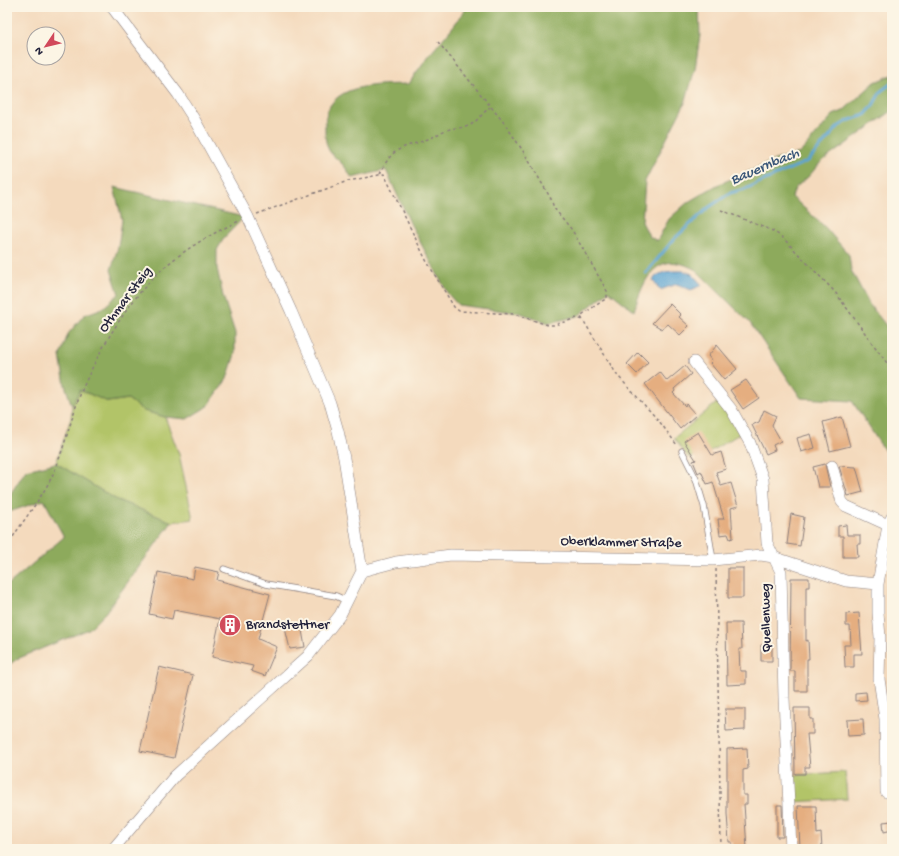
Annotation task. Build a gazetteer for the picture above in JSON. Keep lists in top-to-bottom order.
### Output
{
  "streets": {
    "street": ["Oberklammer Straße", "Quellenweg"],
    "path": ["Othmar Steig"]
  },
  "crossings": [
    ["Oberklammer Straße", "Quellenweg"]
  ],
  "water": ["Bauernbach"],
  "places": {
    "building": ["Brandstettner"]
  },
  "north": "bottom left"
}
